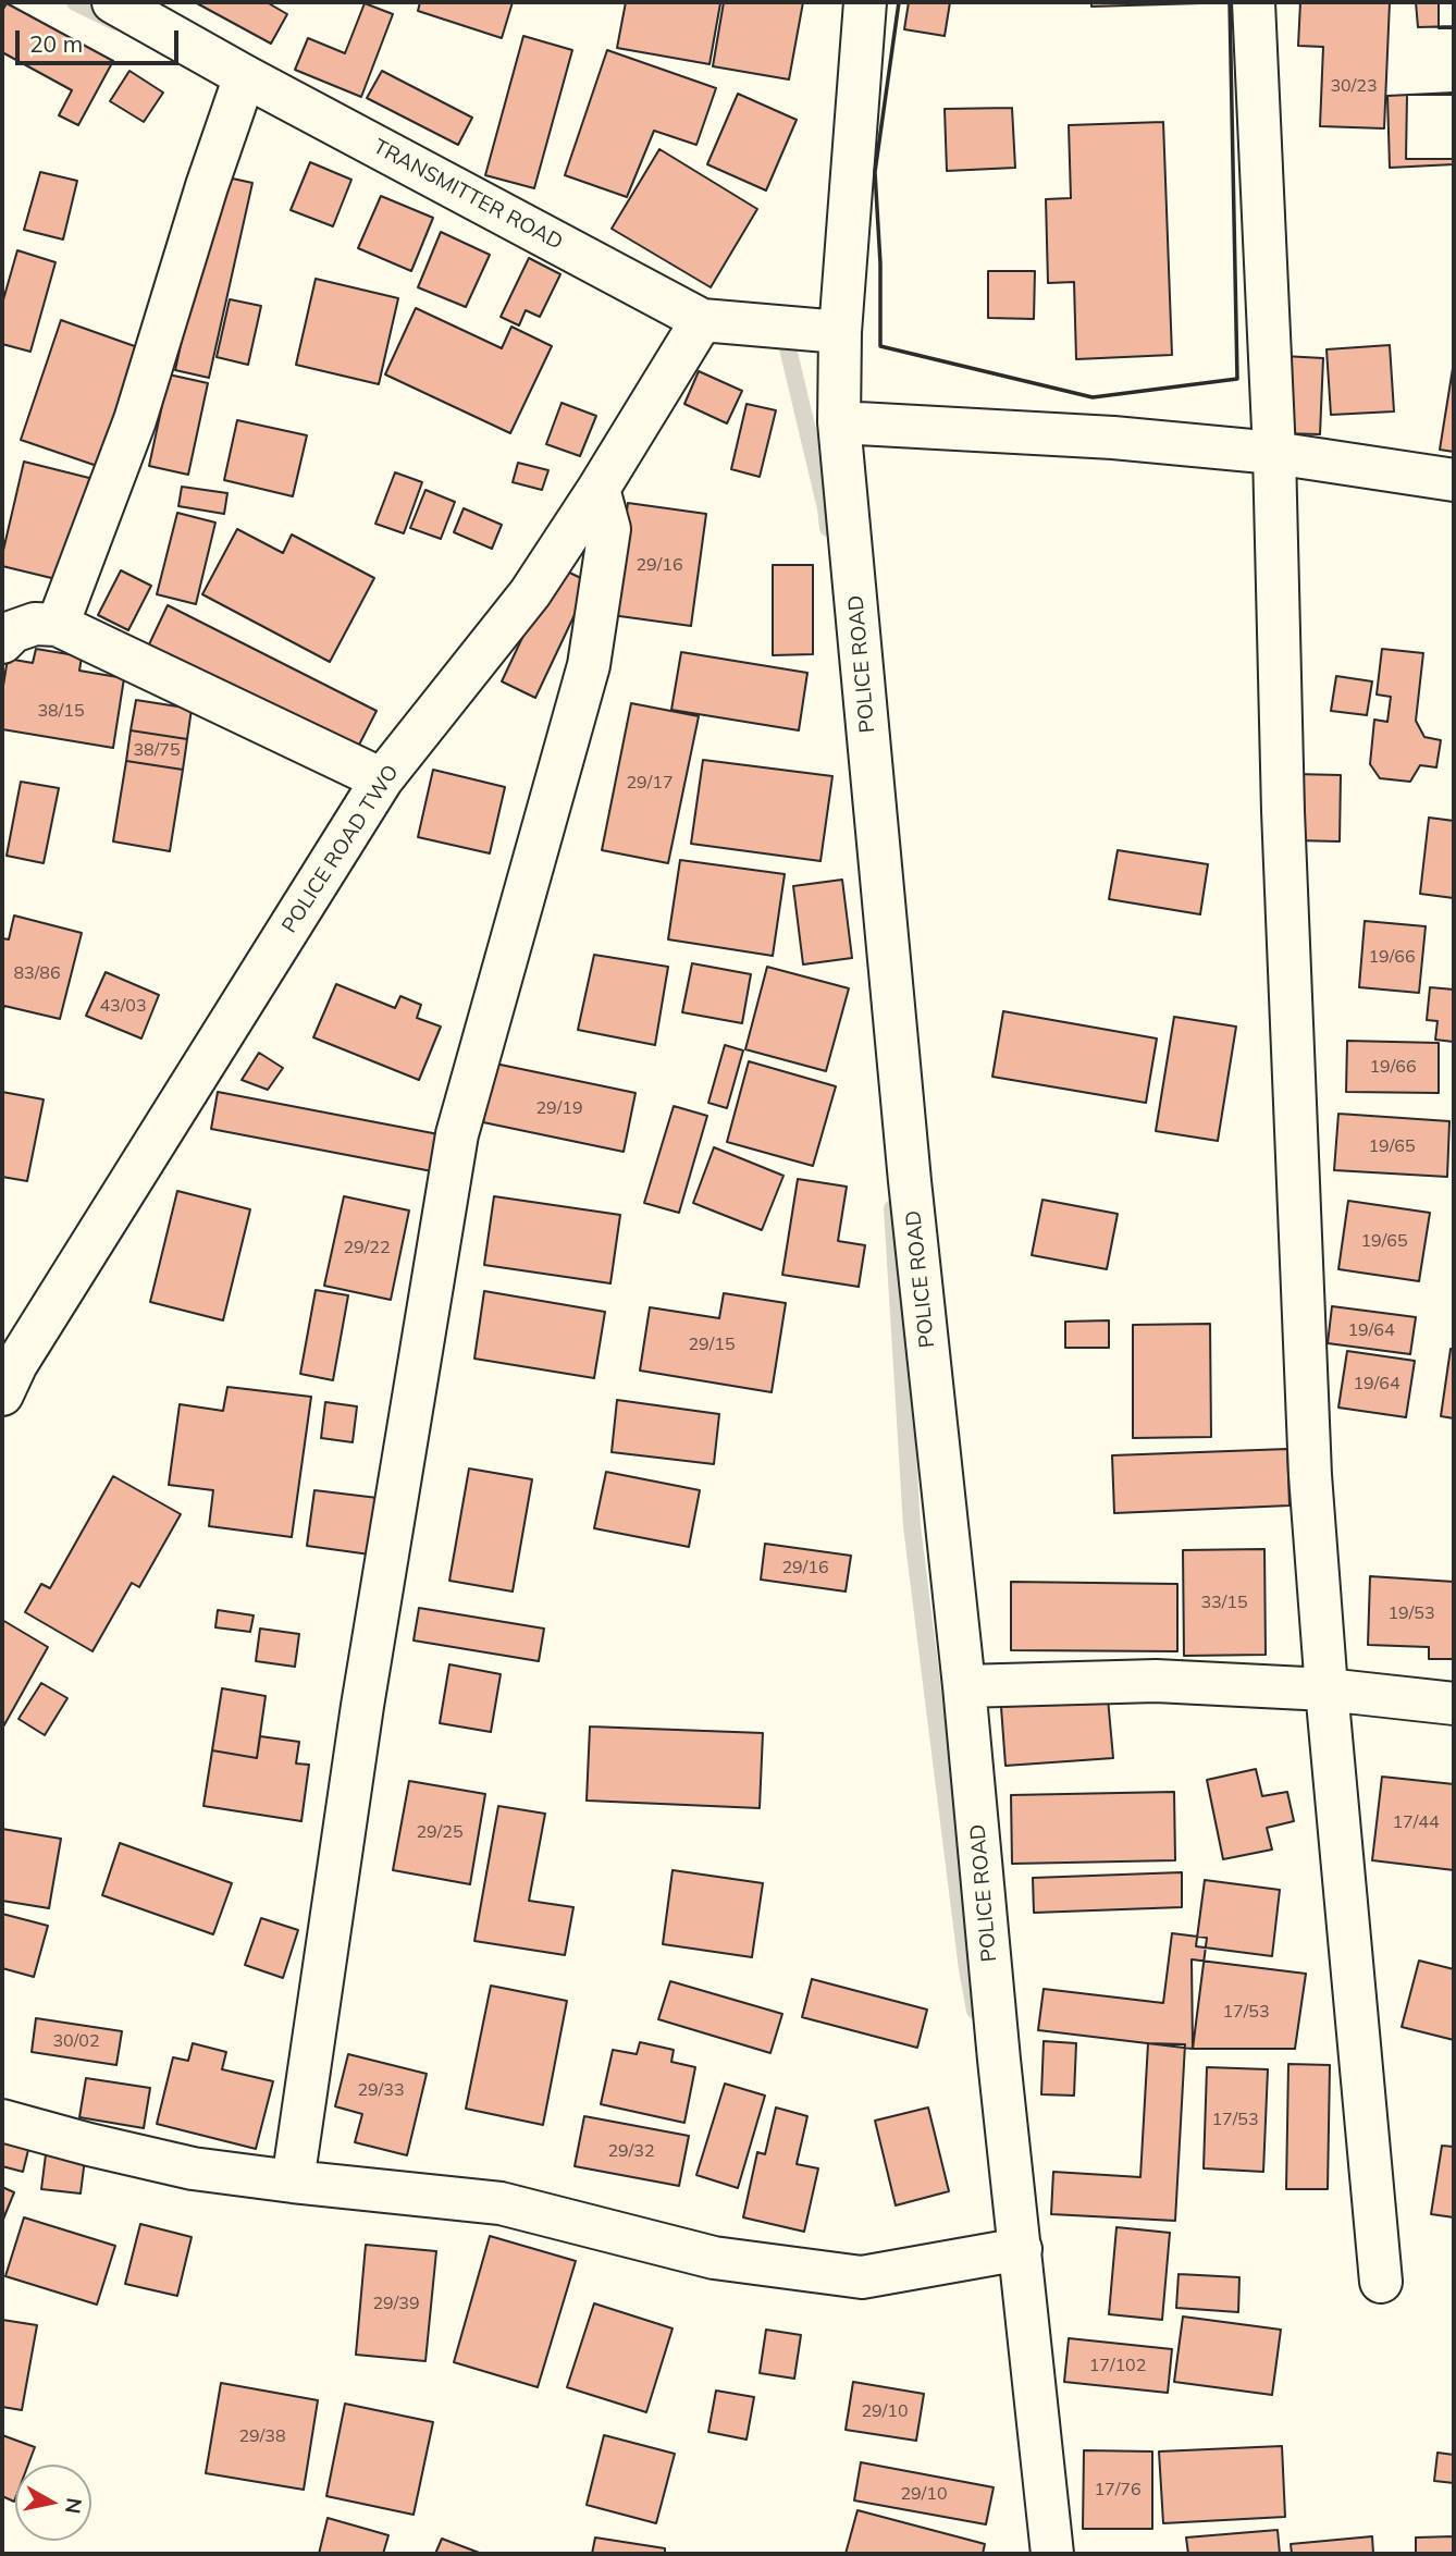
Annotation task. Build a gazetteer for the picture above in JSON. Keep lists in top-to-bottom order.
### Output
{
  "streets": {
    "street": ["TRANSMITTER ROAD", "POLICE ROAD", "POLICE ROAD TWO"]
  },
  "crossings": [
    ["TRANSMITTER ROAD", "POLICE ROAD"],
    ["TRANSMITTER ROAD", "POLICE ROAD TWO"]
  ],
  "house_numbers": [
    "30/23",
    "29/16",
    "38/15",
    "38/75",
    "29/17",
    "19/66",
    "83/86",
    "43/03",
    "19/66",
    "29/19",
    "19/65",
    "19/65",
    "29/22",
    "19/64",
    "29/15",
    "19/64",
    "29/16",
    "33/15",
    "19/53",
    "17/44",
    "29/25",
    "17/53",
    "30/02",
    "29/33",
    "17/53",
    "29/32",
    "29/39",
    "17/102",
    "29/10",
    "29/38",
    "17/76",
    "29/10"
  ],
  "scale_bar": "20 m",
  "north": "right"
}
